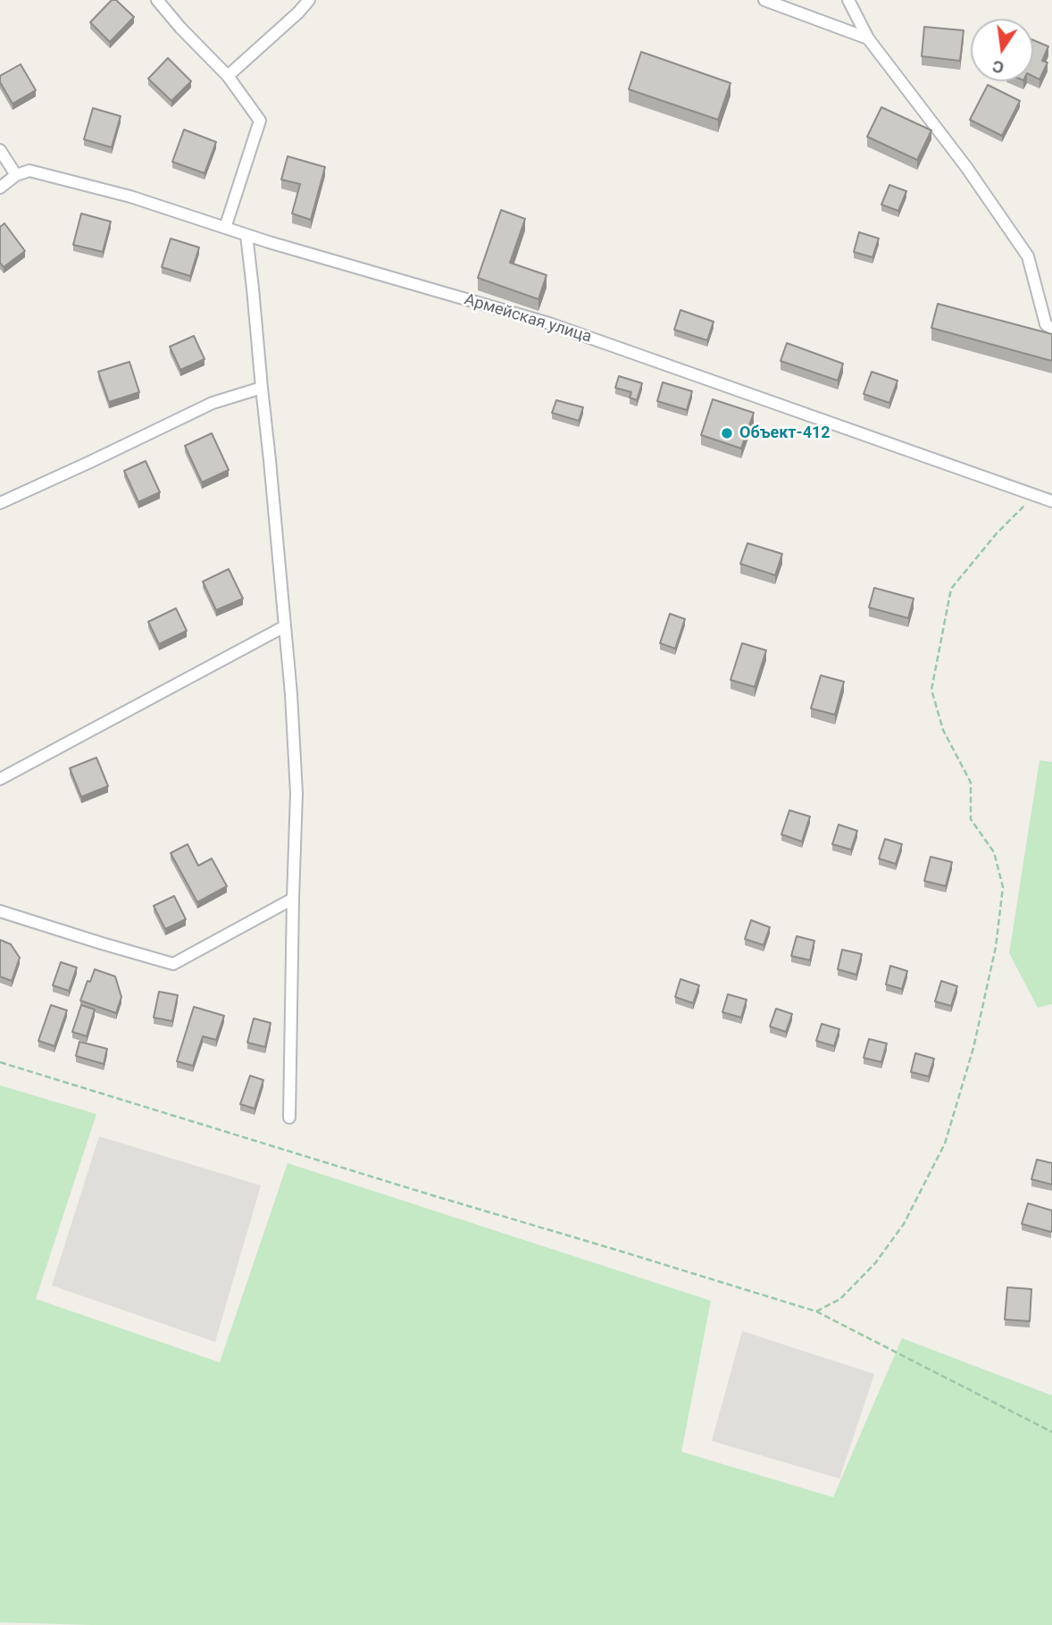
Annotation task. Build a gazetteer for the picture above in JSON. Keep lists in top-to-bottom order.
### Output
{
  "streets": {
    "street": ["Армейская улица"]
  },
  "places": ["Объект-412"],
  "north": "bottom"
}
